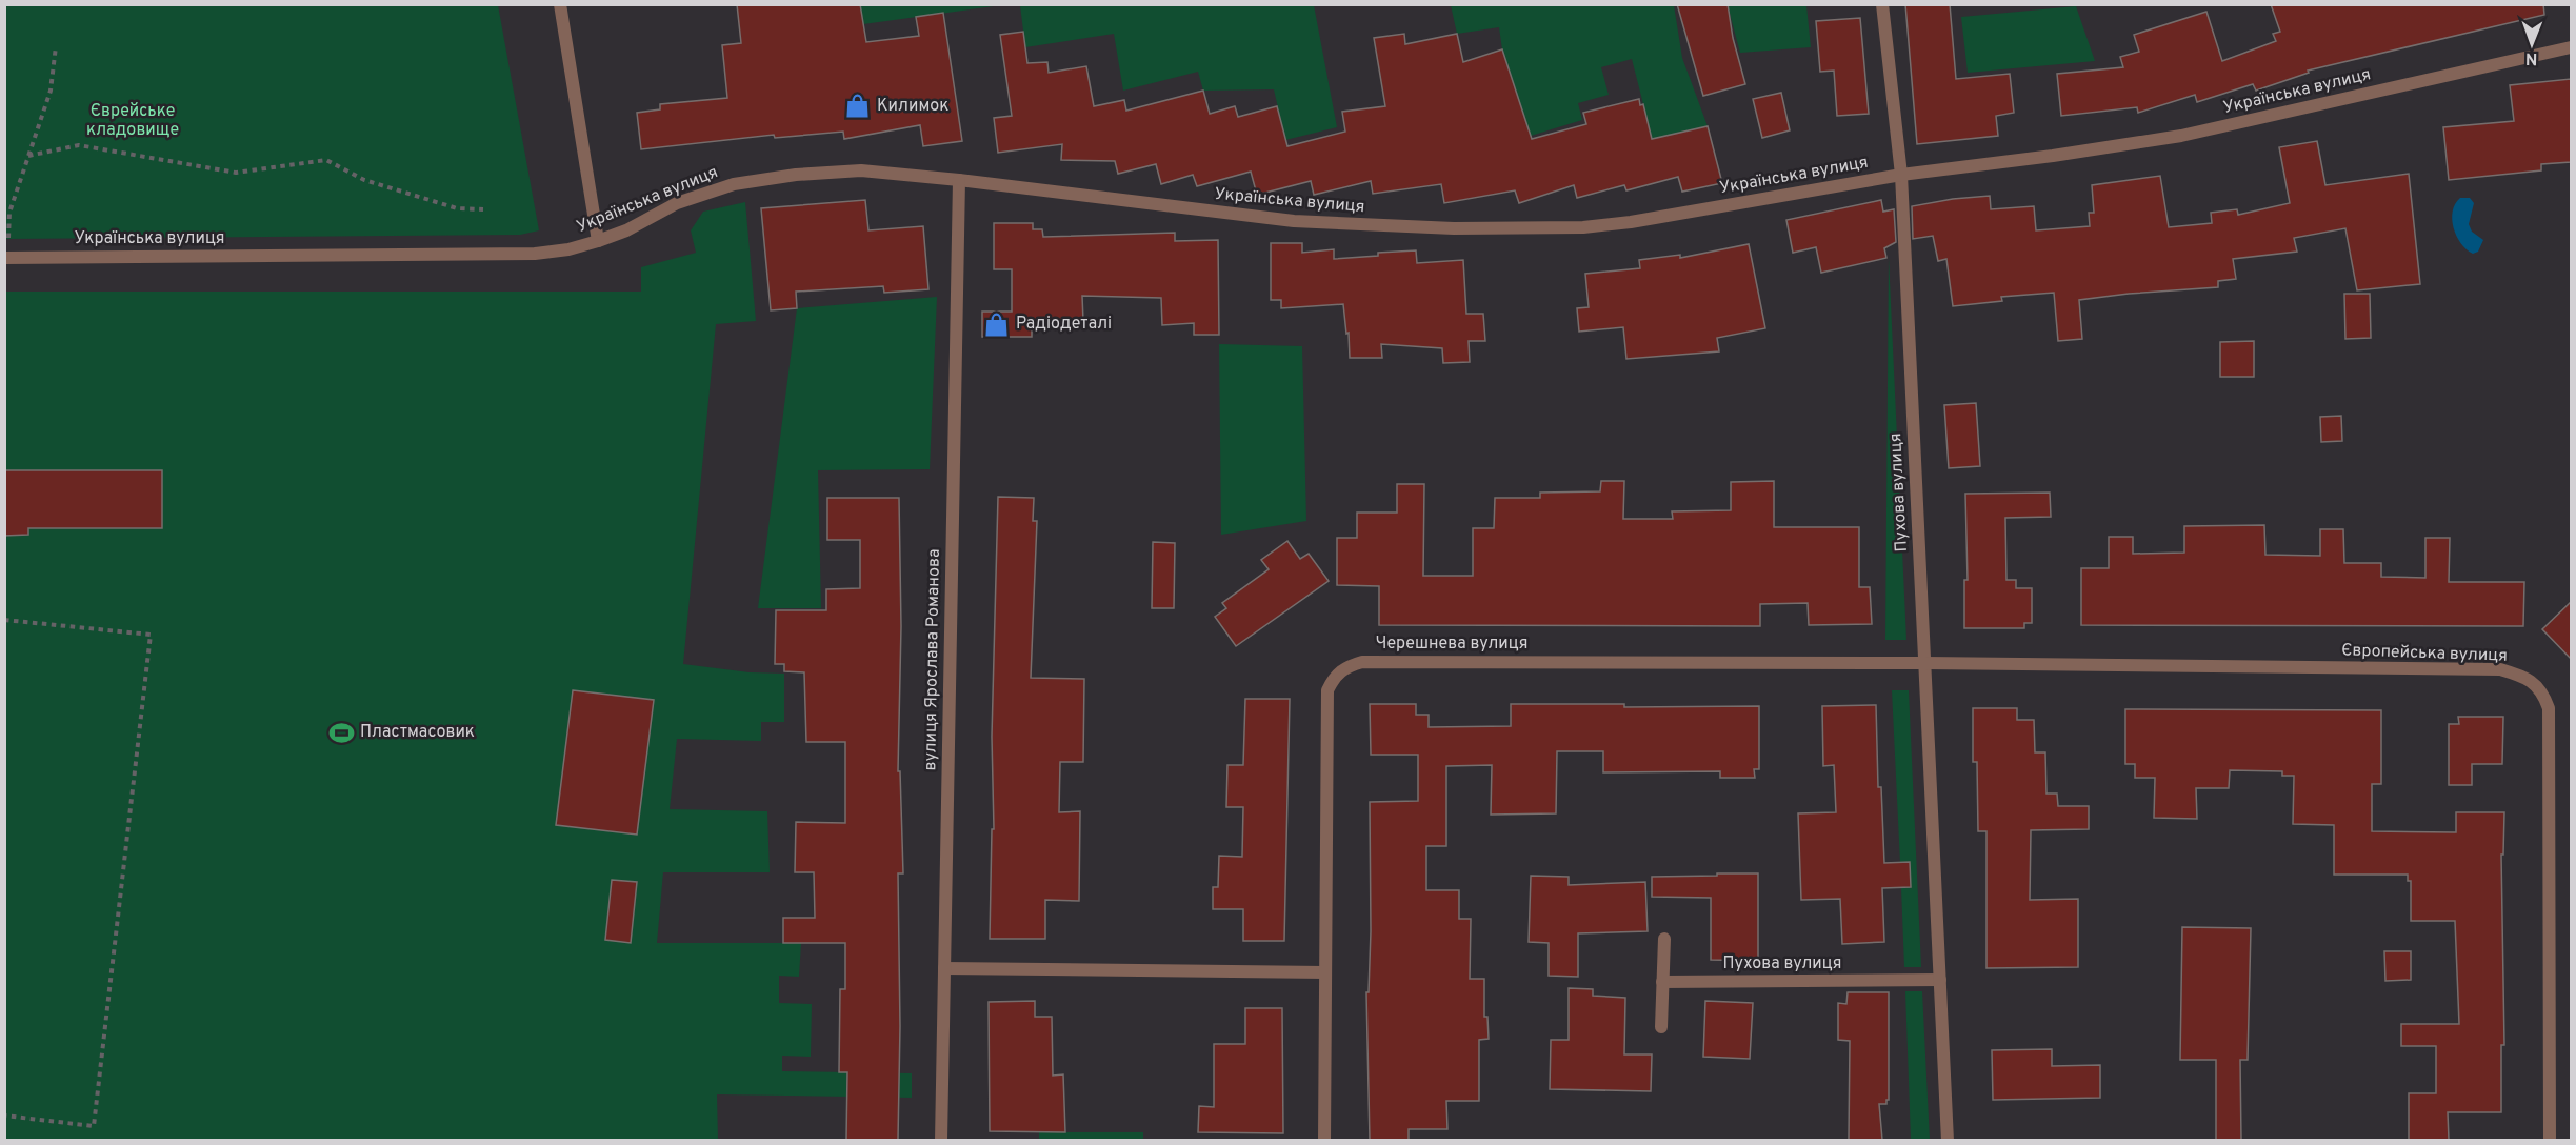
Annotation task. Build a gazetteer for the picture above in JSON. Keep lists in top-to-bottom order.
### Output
{
  "streets": {
    "street": [
      "Українська вулиця",
      "Пухова вулиця",
      "Черешнева вулиця",
      "Європейська вулиця",
      "вулиця Ярослава Романова"
    ]
  },
  "crossings": [
    ["Українська вулиця", "Пухова вулиця"],
    ["Українська вулиця", "вулиця Ярослава Романова"],
    ["Пухова вулиця", "Черешнева вулиця"],
    ["Пухова вулиця", "Європейська вулиця"],
    ["Черешнева вулиця", "Європейська вулиця"]
  ],
  "parks": ["Єврейське кладовище"],
  "places": {
    "shop": ["Килимок", "Радіодеталі"],
    "sports": ["Пластмасовик"]
  },
  "north": "bottom"
}
